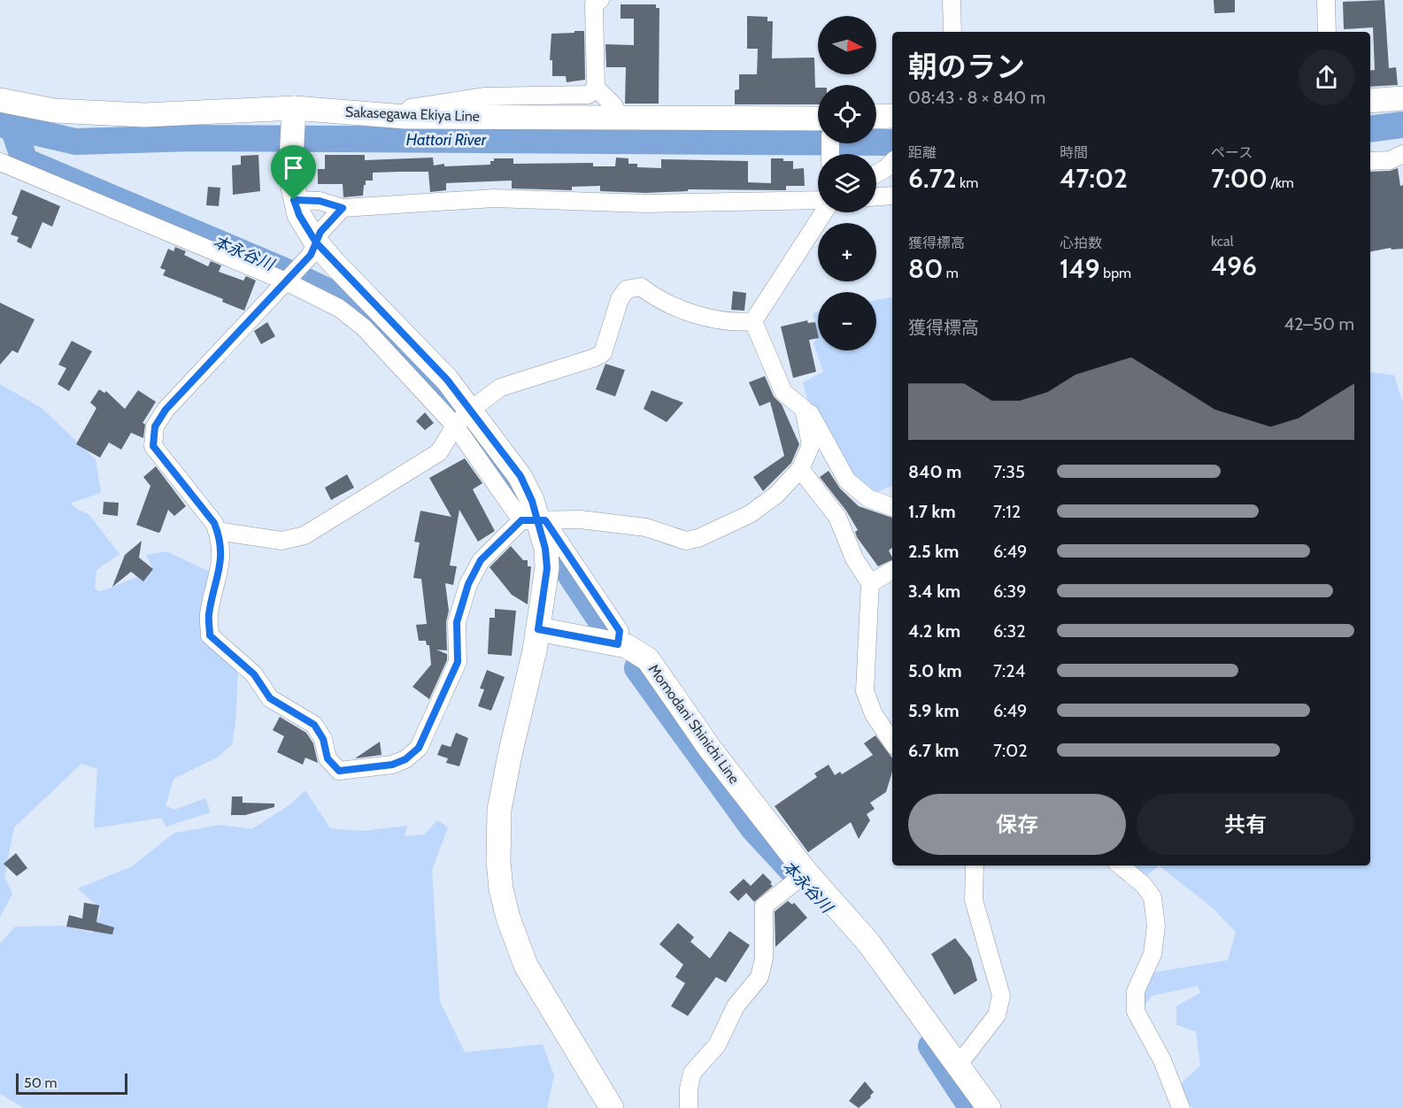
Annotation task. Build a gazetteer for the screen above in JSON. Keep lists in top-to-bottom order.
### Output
{
  "streets": {
    "main road": ["Sakasegawa Ekiya Line", "Momodani Shinichi Line"]
  },
  "water": ["Hattori River", "本永谷川"],
  "scale_bar": "50 m",
  "north": "right",
  "page": {
    "map_buttons": ["+", "−"],
    "heading": ["朝のラン", "08:43 · 8 × 840 m"],
    "stats": [
      ["距離", "6.72 km"],
      ["時間", "47:02"],
      ["ペース", "7:00 /km"],
      ["獲得標高", "80 m"],
      ["心拍数", "149 bpm"],
      ["kcal", "496"]
    ],
    "chart": ["獲得標高", "42–50 m"],
    "list": [
      {
        "name": "840 m",
        "note": "7:35"
      },
      {
        "name": "1.7 km",
        "note": "7:12"
      },
      {
        "name": "2.5 km",
        "note": "6:49"
      },
      {
        "name": "3.4 km",
        "note": "6:39"
      },
      {
        "name": "4.2 km",
        "note": "6:32"
      },
      {
        "name": "5.0 km",
        "note": "7:24"
      },
      {
        "name": "5.9 km",
        "note": "6:49"
      },
      {
        "name": "6.7 km",
        "note": "7:02"
      }
    ],
    "buttons": ["保存", "共有"],
    "scale": "50 m"
  }
}
